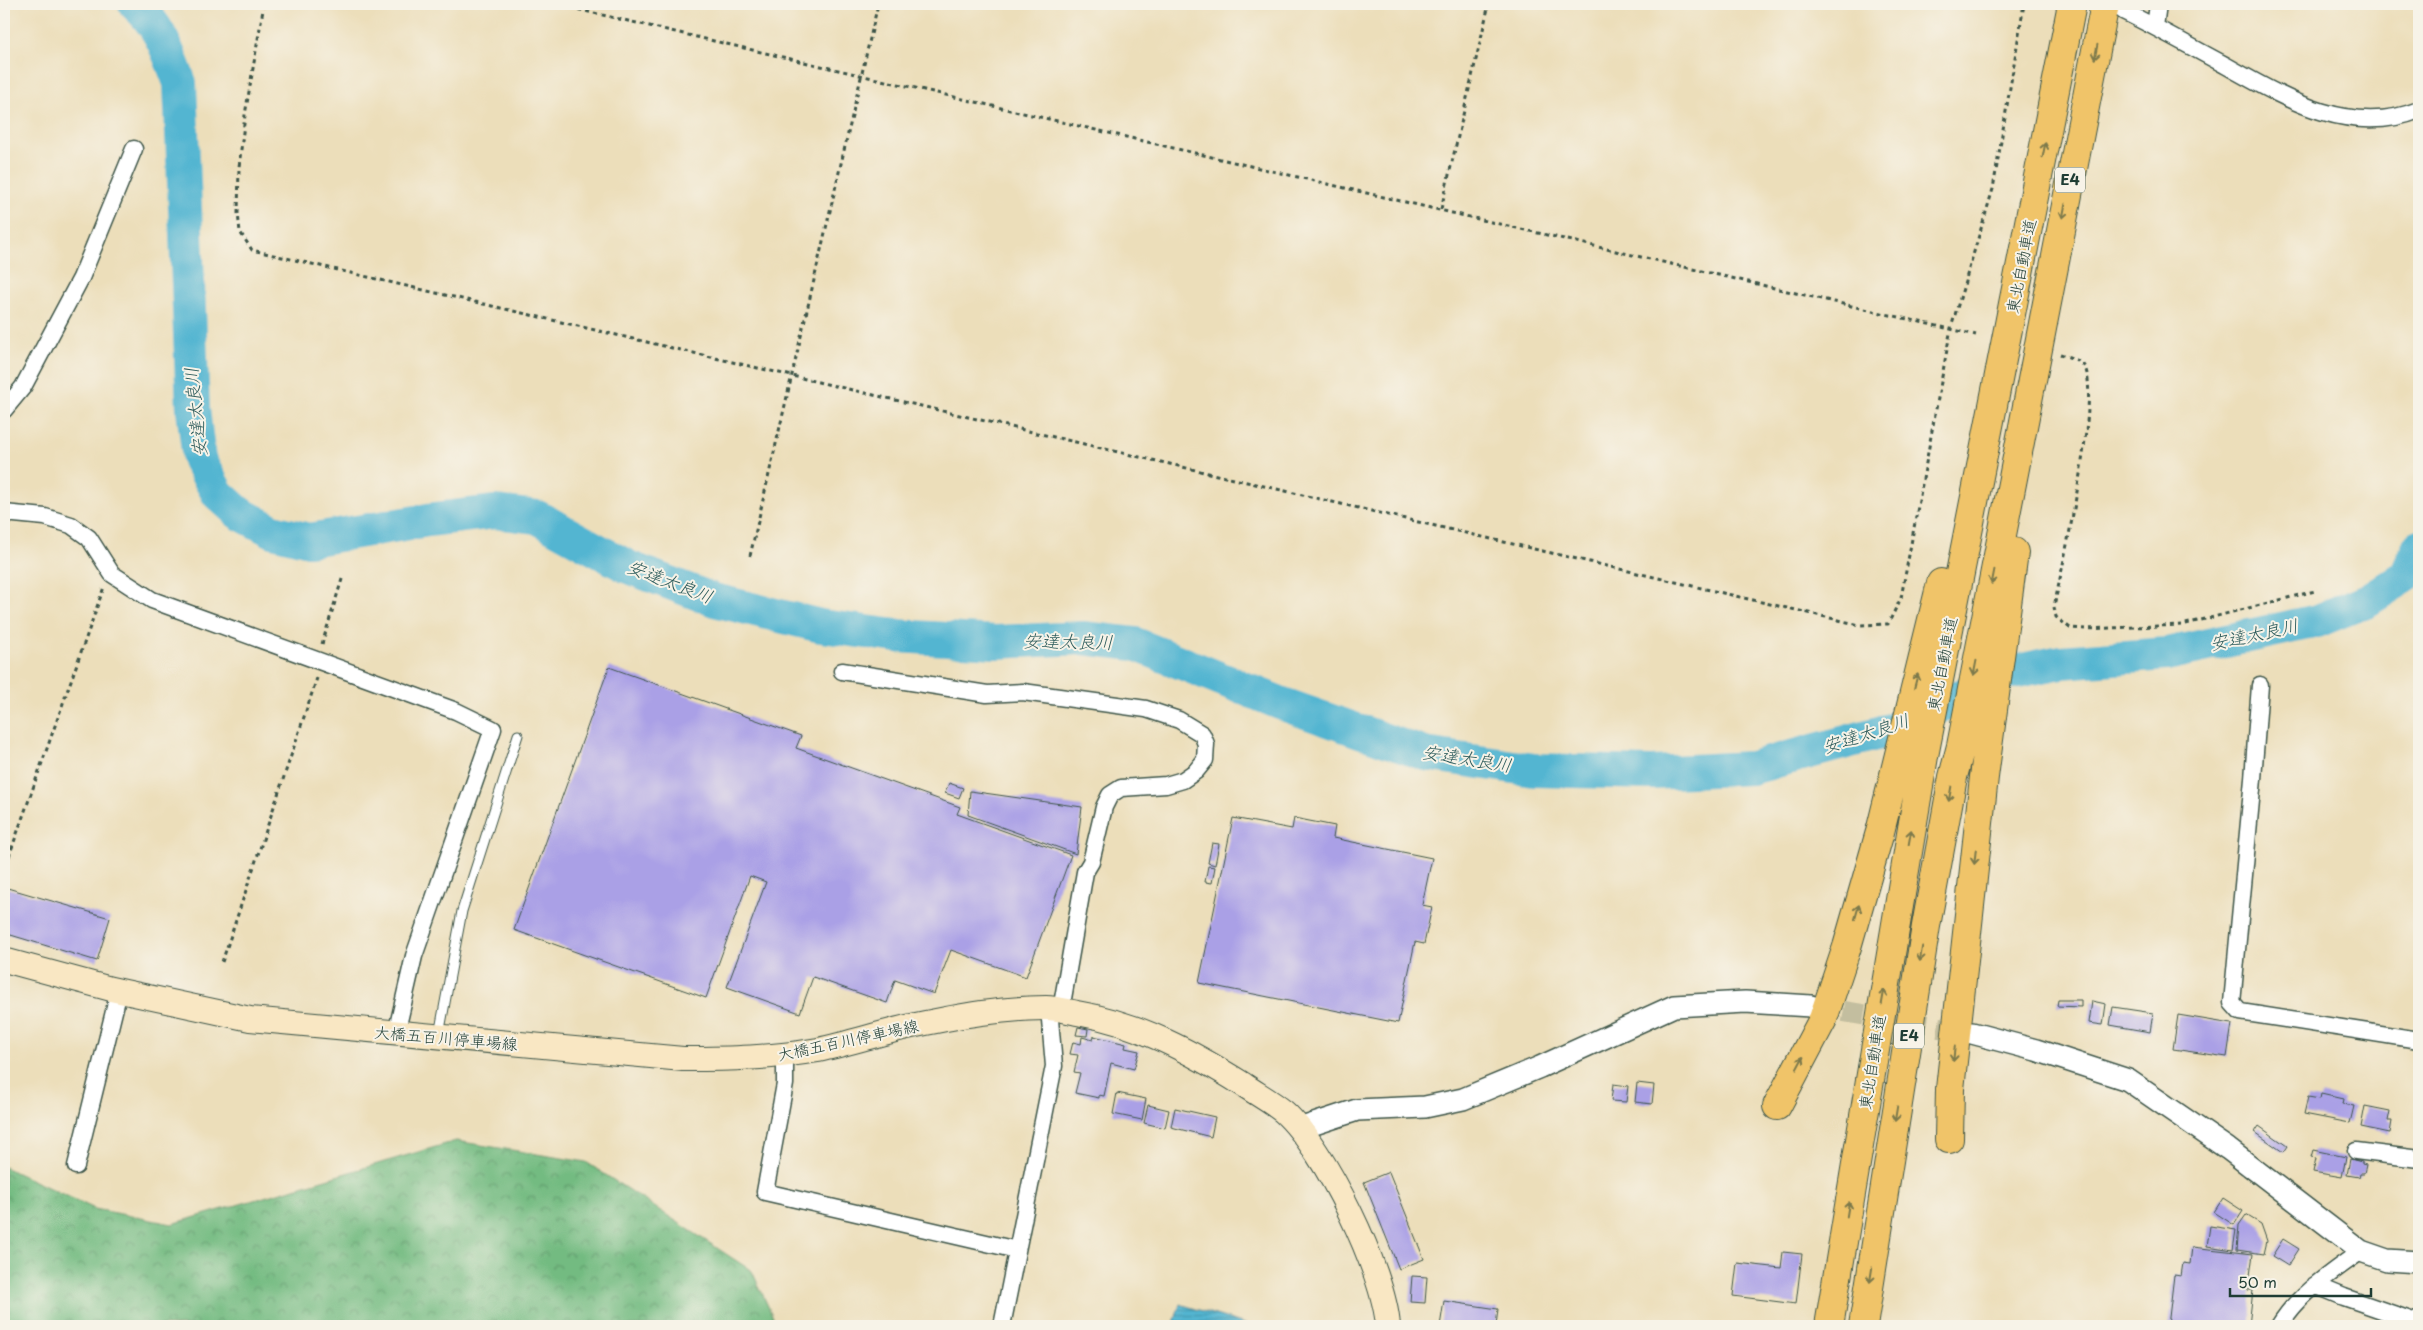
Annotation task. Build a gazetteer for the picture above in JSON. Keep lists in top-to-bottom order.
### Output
{
  "streets": {
    "highway": ["E4", "東北自動車道"],
    "main road": ["大橋五百川停車場線"]
  },
  "water": ["安達太良川"],
  "scale_bar": "50 m"
}
